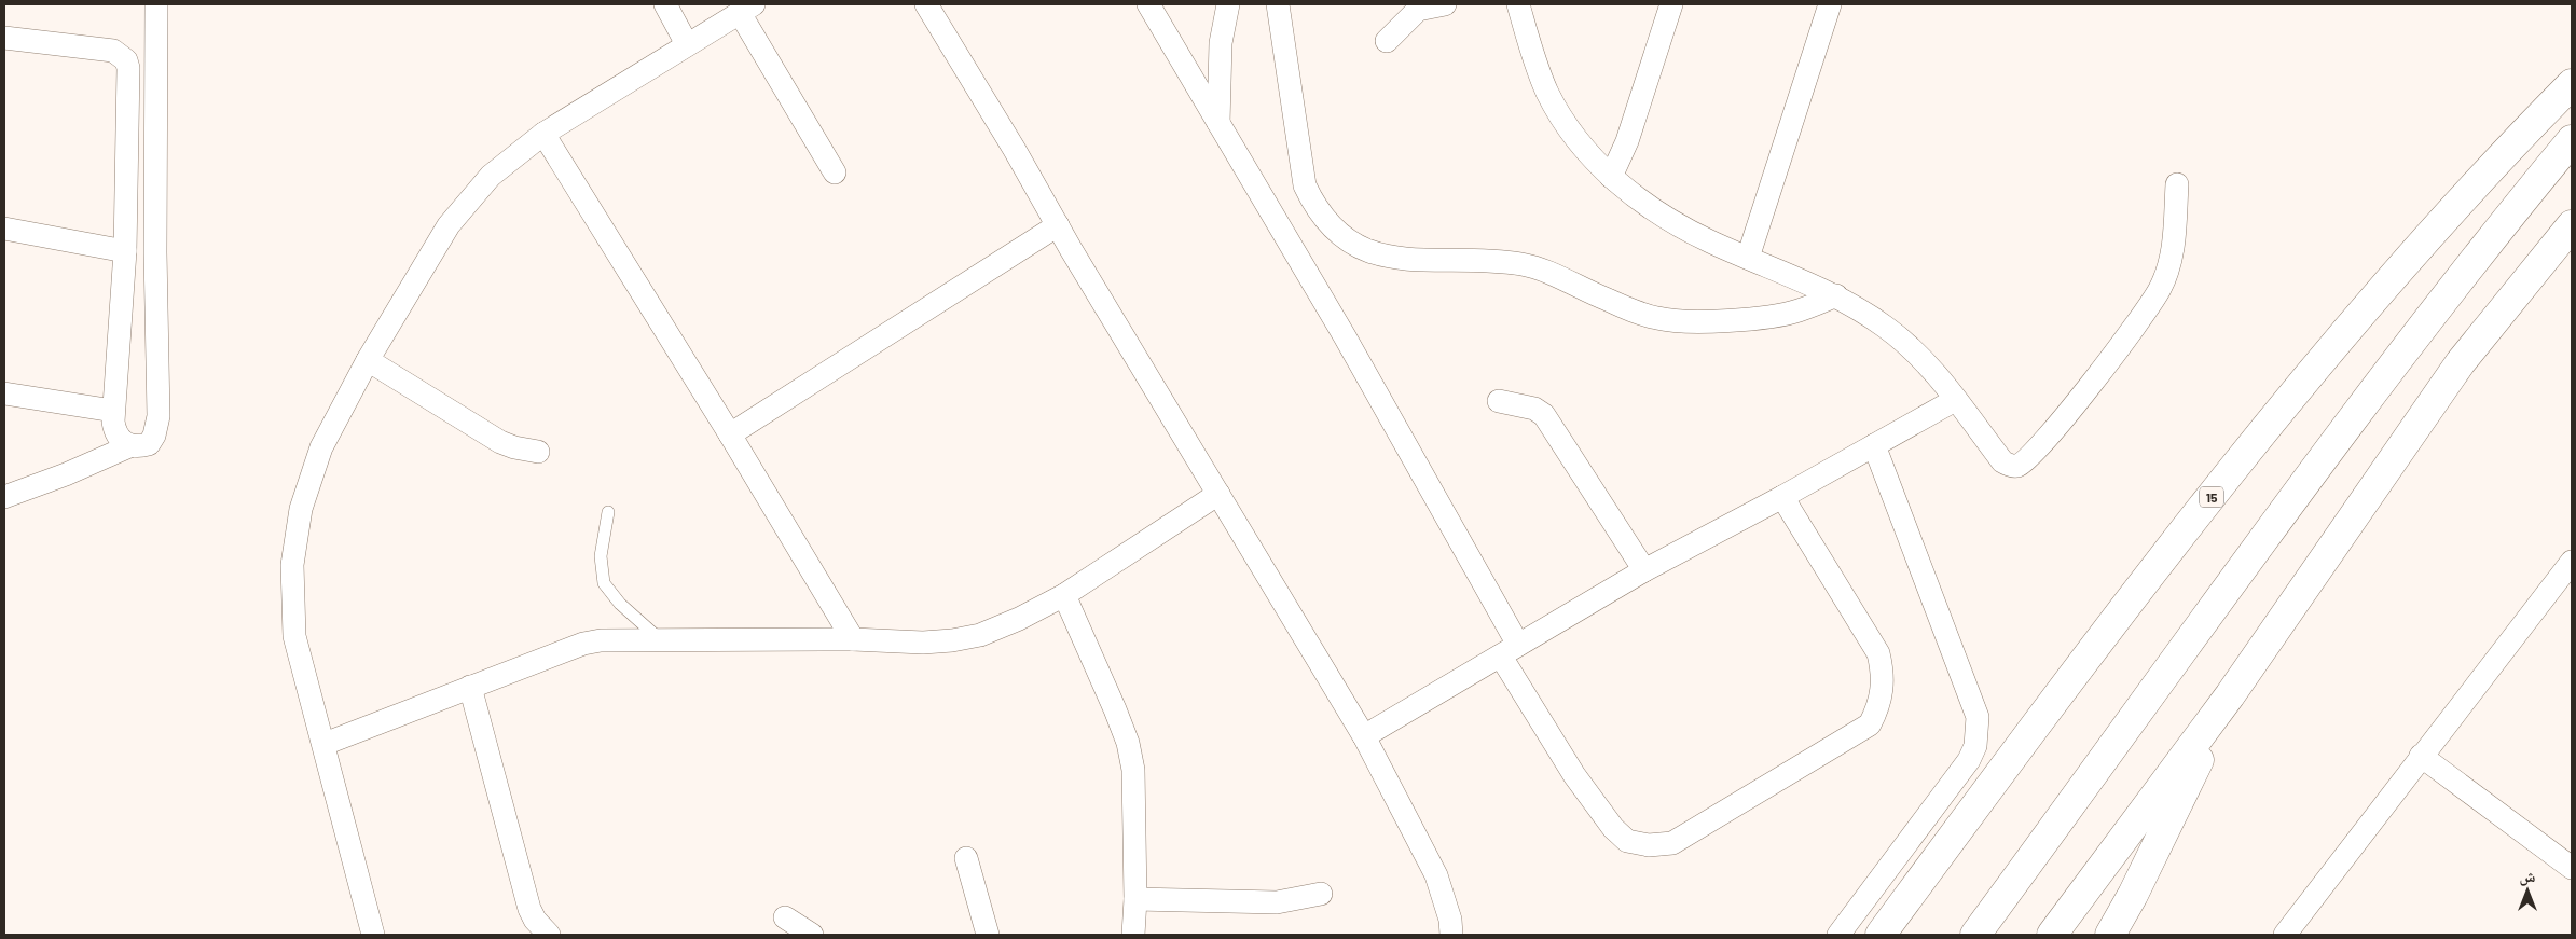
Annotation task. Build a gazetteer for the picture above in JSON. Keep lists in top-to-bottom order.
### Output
{
  "streets": {
    "highway": ["15"]
  },
  "north": "top"
}
